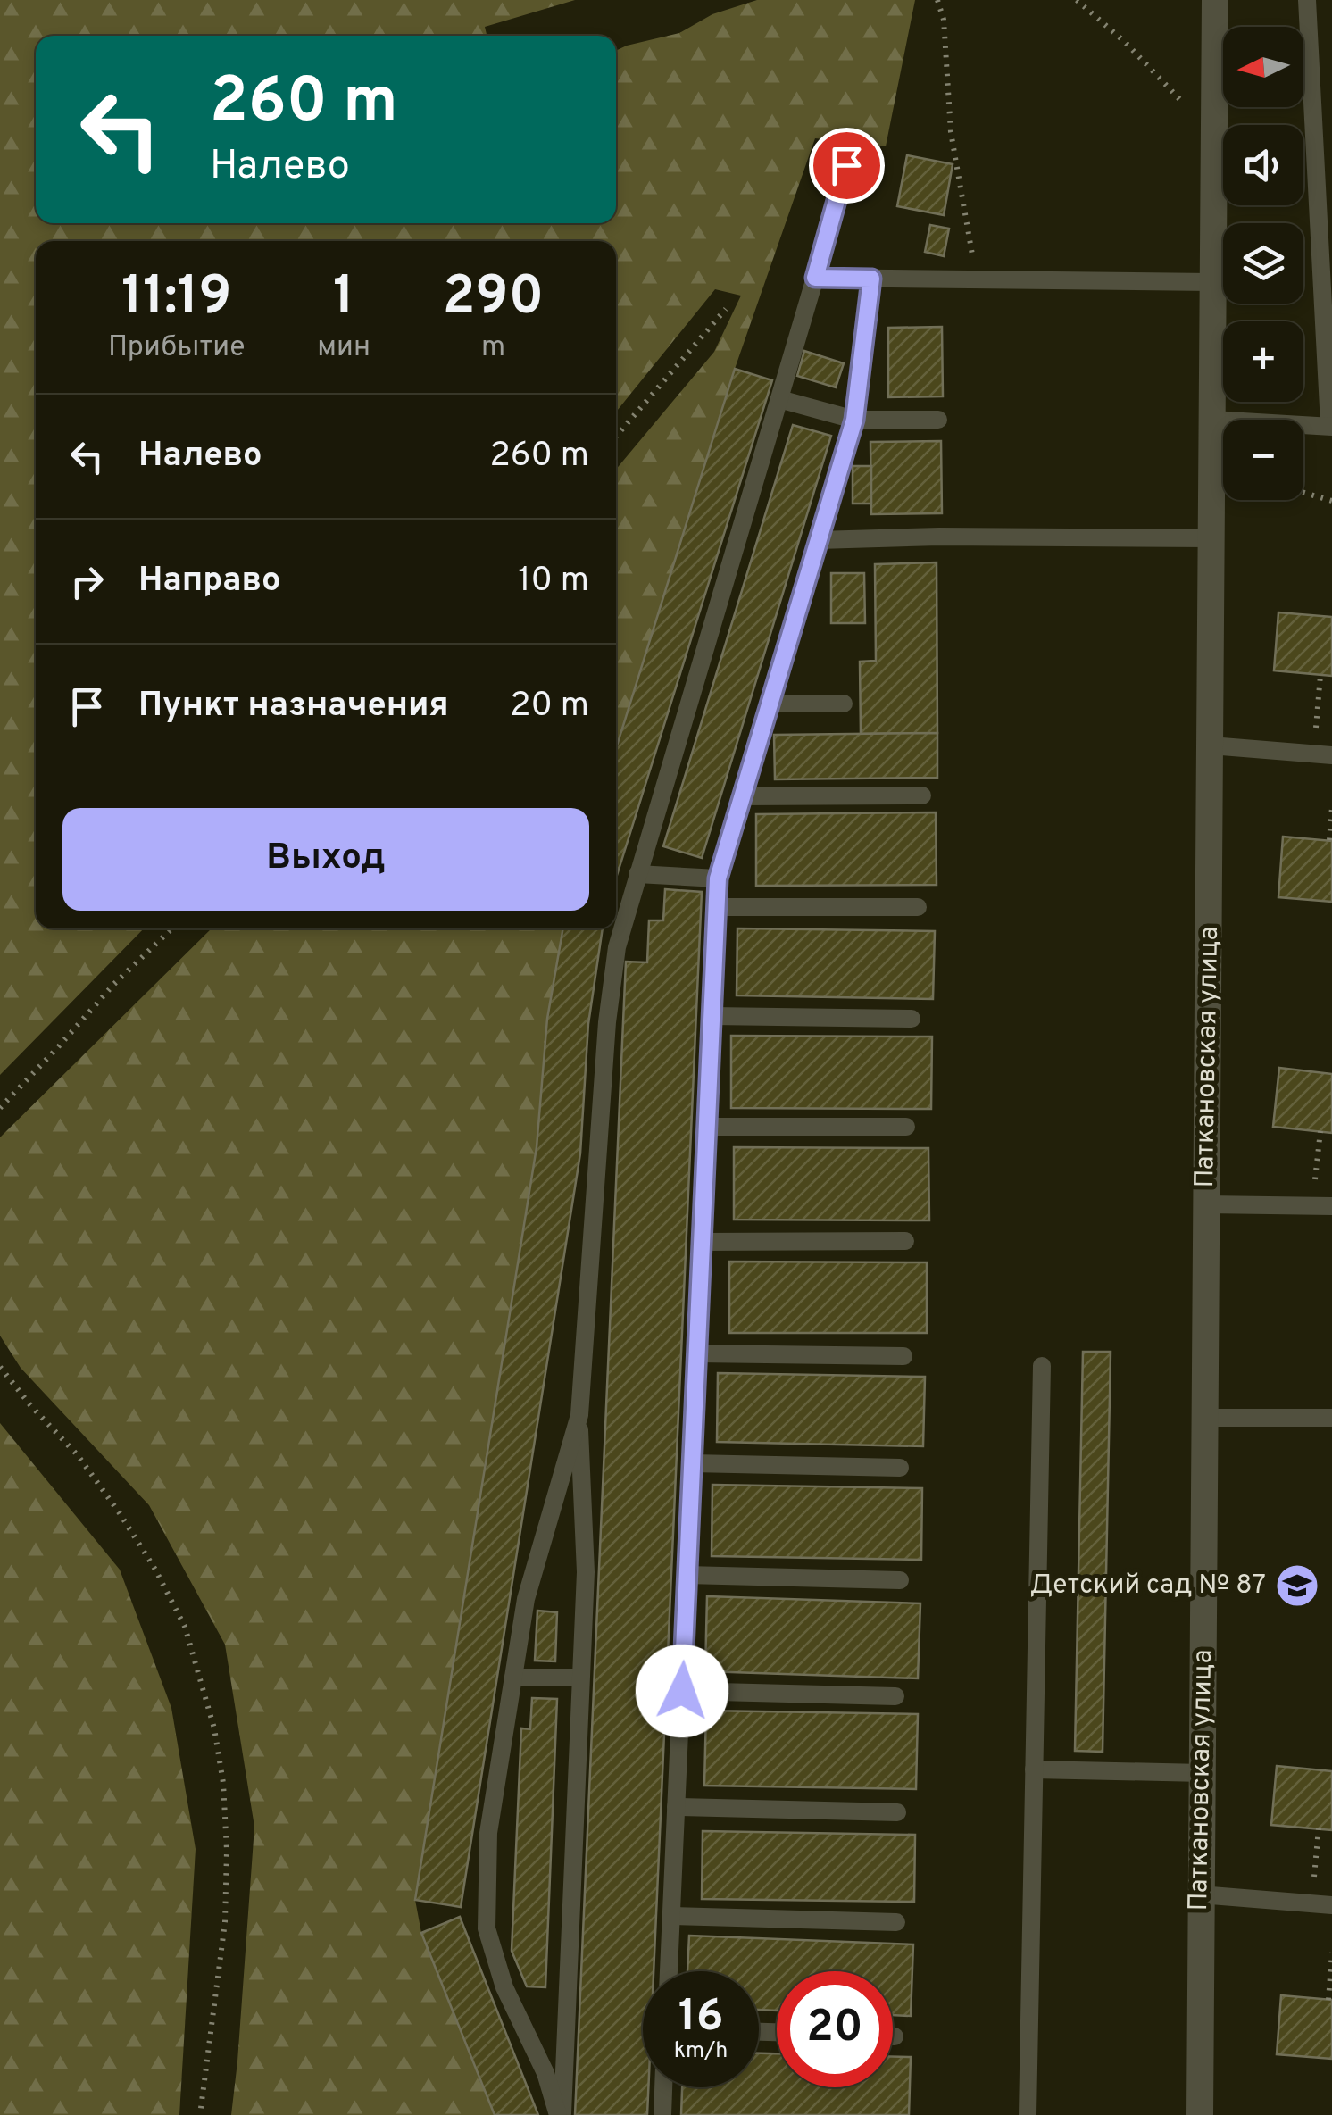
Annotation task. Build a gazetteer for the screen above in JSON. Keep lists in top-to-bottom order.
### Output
{
  "streets": {
    "street": ["Паткановская улица"]
  },
  "places": {
    "school or university": ["Детский сад № 87"]
  },
  "north": "left",
  "page": {
    "map_buttons": ["+", "−"],
    "turn": ["260 m", "Налево"],
    "eta": [
      "11:19",
      "Прибытие",
      "1",
      "мин",
      "290",
      "m"
    ],
    "list": [
      {
        "name": "Налево",
        "value": "260 m"
      },
      {
        "name": "Направо",
        "value": "10 m"
      },
      {
        "name": "Пункт назначения",
        "value": "20 m"
      }
    ],
    "buttons": "Выход",
    "speed": "16 km/h",
    "limit": "20"
  }
}
